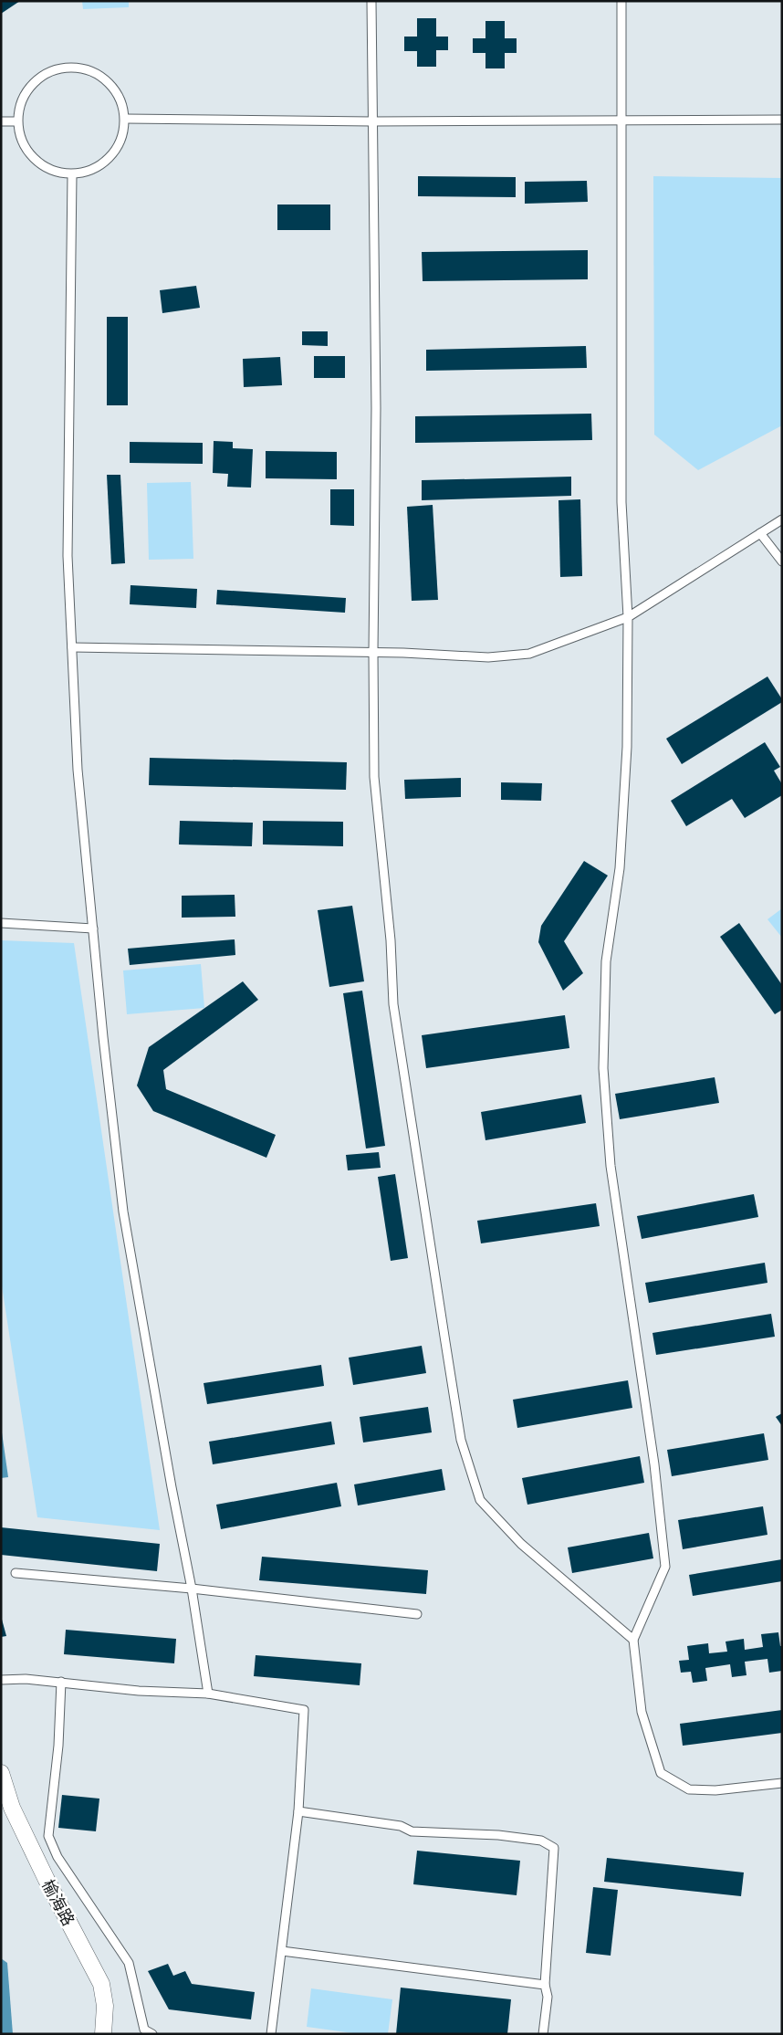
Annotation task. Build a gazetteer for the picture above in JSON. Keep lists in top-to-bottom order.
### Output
{
  "streets": {
    "street": ["榆海路"]
  }
}
